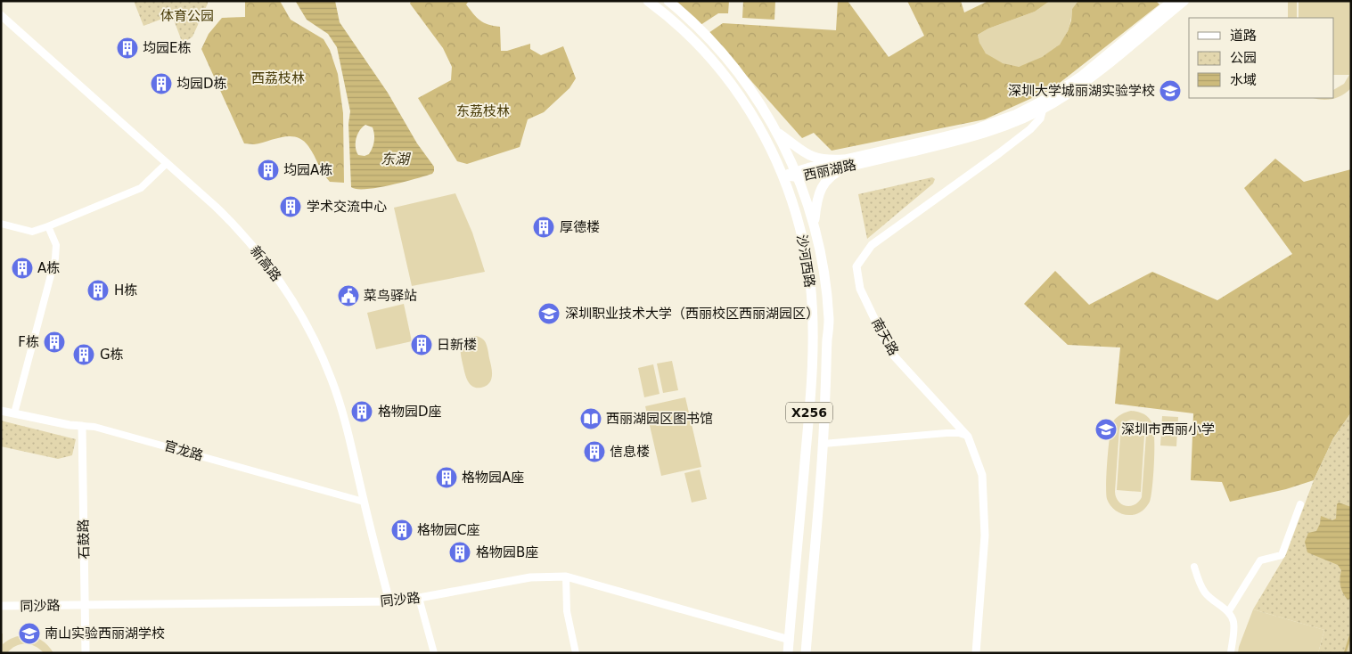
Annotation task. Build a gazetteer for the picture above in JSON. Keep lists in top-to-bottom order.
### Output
{
  "streets": {
    "main road": ["西丽湖路", "沙河西路", "X256"],
    "street": [
      "新高路",
      "南天路",
      "官龙路",
      "石鼓路",
      "同沙路"
    ]
  },
  "crossings": [
    ["西丽湖路", "沙河西路"],
    ["西丽湖路", "南天路"],
    ["沙河西路", "同沙路"],
    ["新高路", "官龙路"],
    ["新高路", "同沙路"],
    ["官龙路", "石鼓路"],
    ["石鼓路", "同沙路"]
  ],
  "water": ["东湖"],
  "parks": ["体育公园", "西荔枝林", "东荔枝林"],
  "places": {
    "building": [
      "均园E栋",
      "均园D栋",
      "均园A栋",
      "学术交流中心",
      "厚德楼",
      "A栋",
      "H栋",
      "F栋",
      "日新楼",
      "G栋",
      "格物园D座",
      "信息楼",
      "格物园A座",
      "格物园C座",
      "格物园B座"
    ],
    "school or university": [
      "深圳大学城丽湖实验学校",
      "深圳职业技术大学（西丽校区西丽湖园区）",
      "深圳市西丽小学",
      "南山实验西丽湖学校"
    ],
    "public building": ["菜鸟驿站"],
    "library": ["西丽湖园区图书馆"]
  },
  "legend": ["道路", "公园", "水域"]
}
